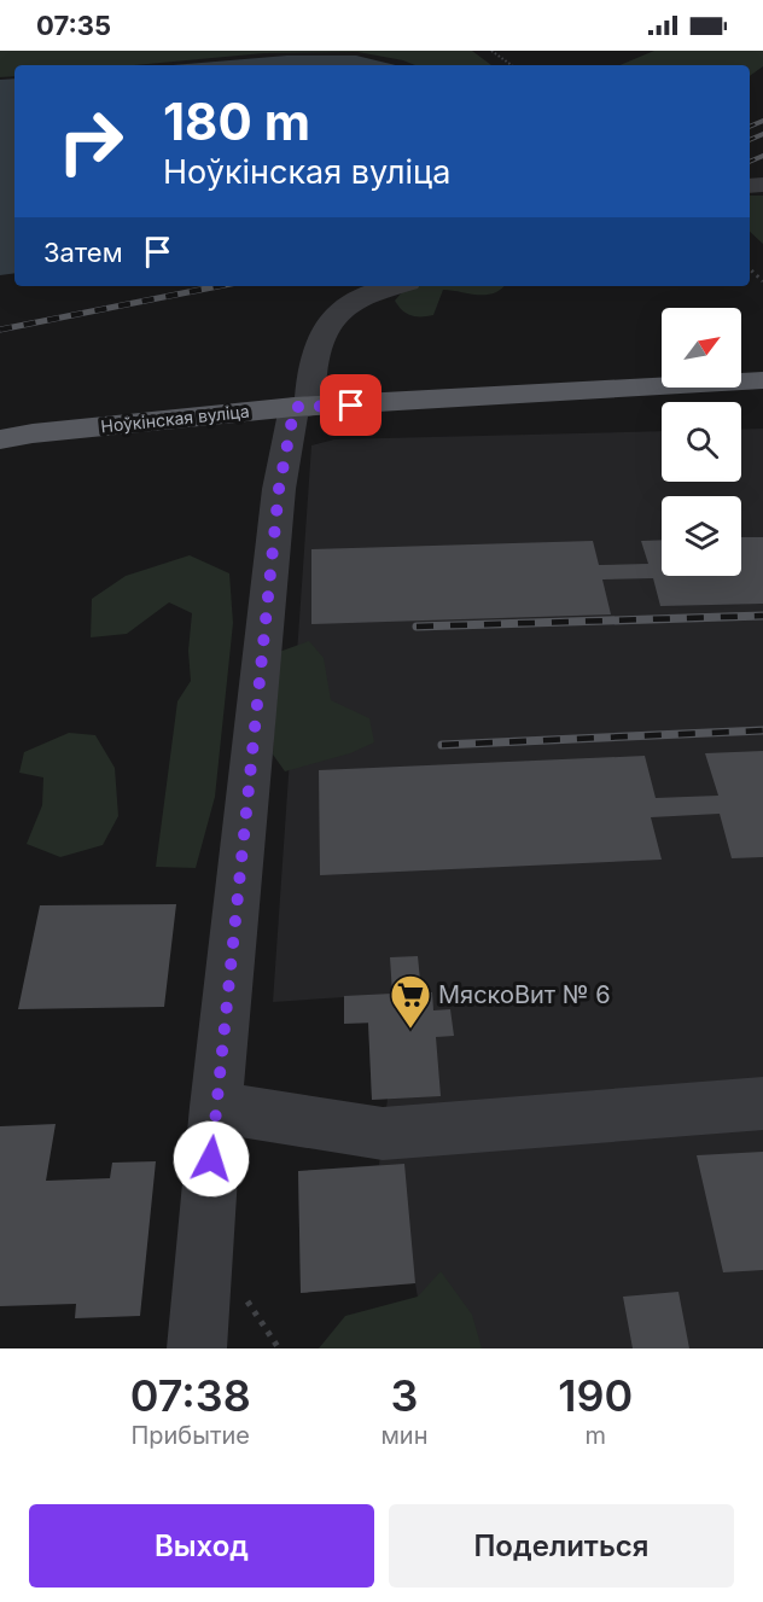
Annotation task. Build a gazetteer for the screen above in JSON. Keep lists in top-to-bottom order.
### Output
{
  "streets": {
    "main road": ["Ноўкінская вуліца"]
  },
  "places": {
    "supermarket": ["МяскоВит № 6"]
  },
  "north": "top right",
  "page": {
    "status": "07:35",
    "turn": ["180 m", "Ноўкінская вуліца"],
    "then": "Затем",
    "eta": [
      "07:38",
      "Прибытие",
      "3",
      "мин",
      "190",
      "m"
    ],
    "buttons": ["Выход", "Поделиться"]
  }
}
